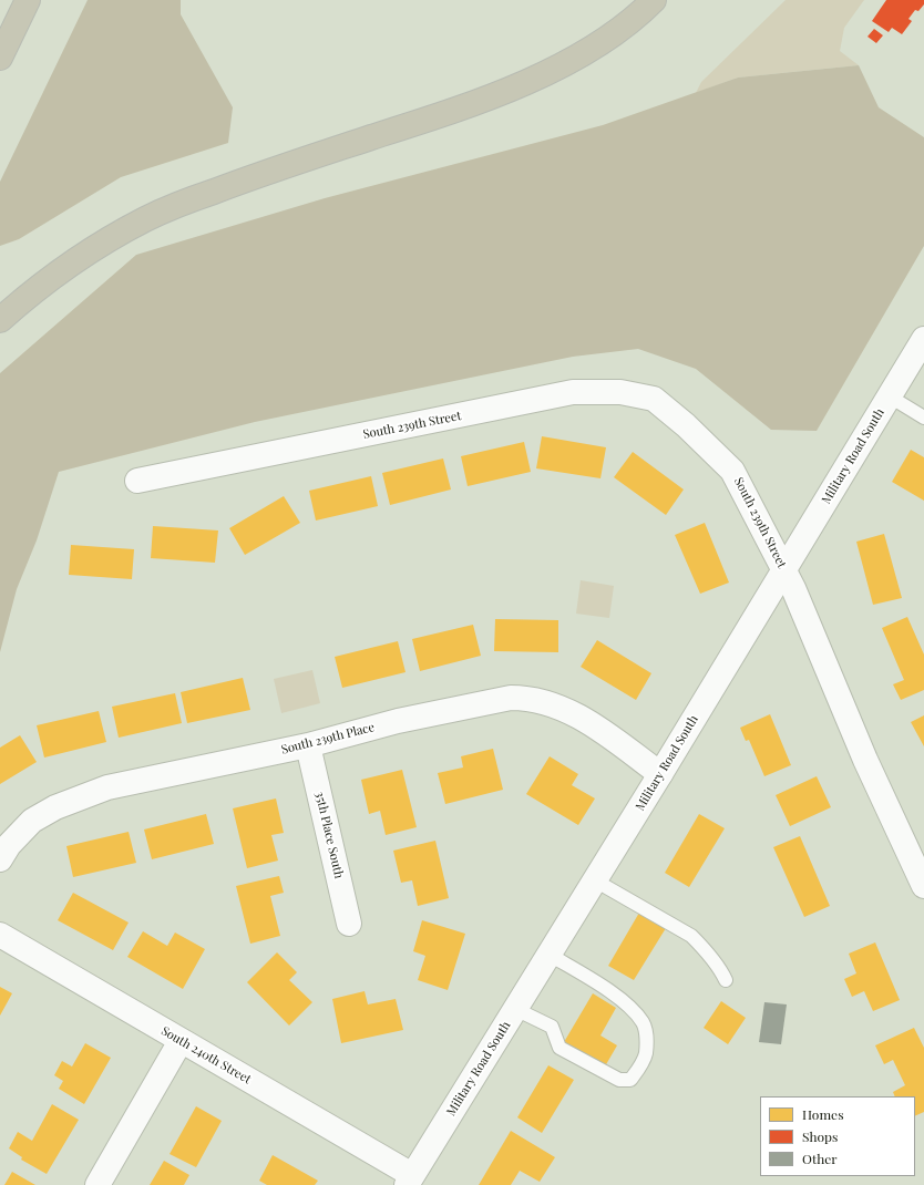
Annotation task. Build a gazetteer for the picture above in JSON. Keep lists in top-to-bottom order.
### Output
{
  "streets": {
    "street": [
      "South 239th Street",
      "Military Road South",
      "South 239th Place",
      "35th Place South",
      "South 240th Street"
    ]
  },
  "crossings": [
    ["South 239th Street", "Military Road South"],
    ["Military Road South", "South 239th Place"],
    ["Military Road South", "South 240th Street"],
    ["South 239th Place", "35th Place South"]
  ],
  "legend": ["Homes", "Shops", "Other"]
}
